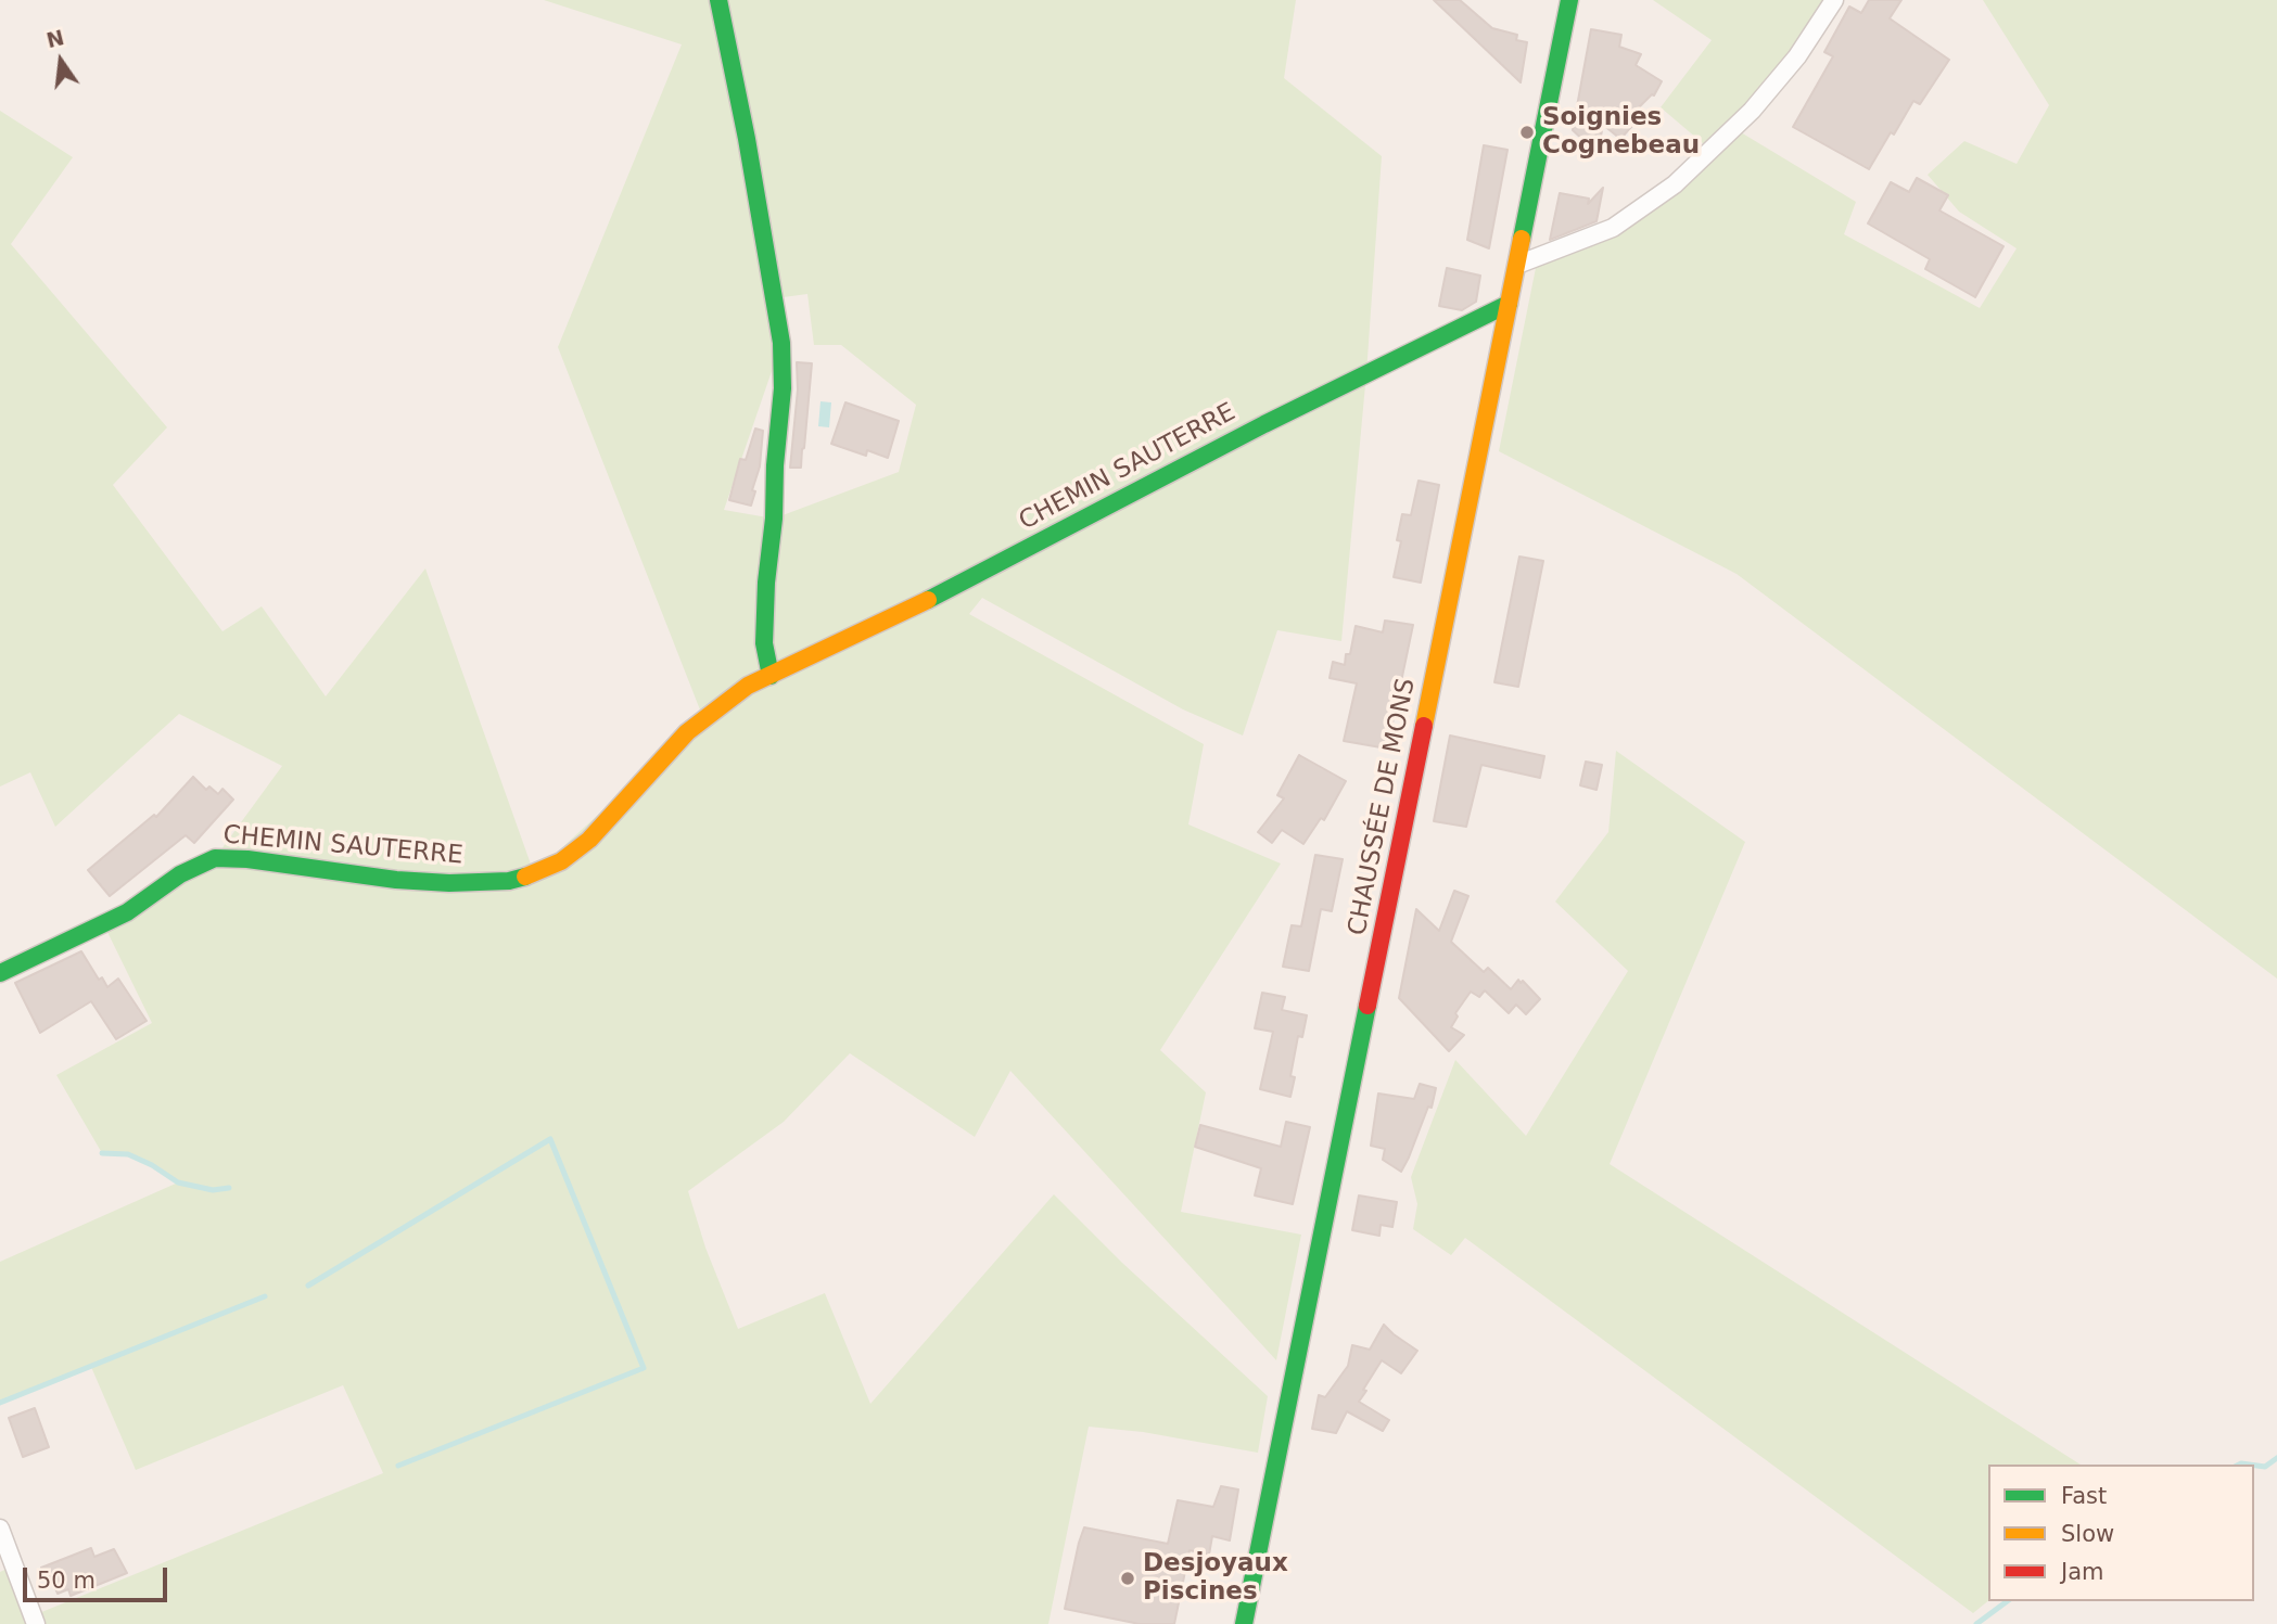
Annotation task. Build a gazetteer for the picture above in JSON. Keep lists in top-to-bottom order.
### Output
{
  "streets": {
    "street": ["CHEMIN SAUTERRE", "CHAUSSÉE DE MONS"]
  },
  "crossings": [
    ["CHEMIN SAUTERRE", "CHAUSSÉE DE MONS"]
  ],
  "places": ["Soignies Cognebeau", "Desjoyaux Piscines"],
  "legend": ["Fast", "Slow", "Jam"],
  "scale_bar": "50 m",
  "north": "top"
}
